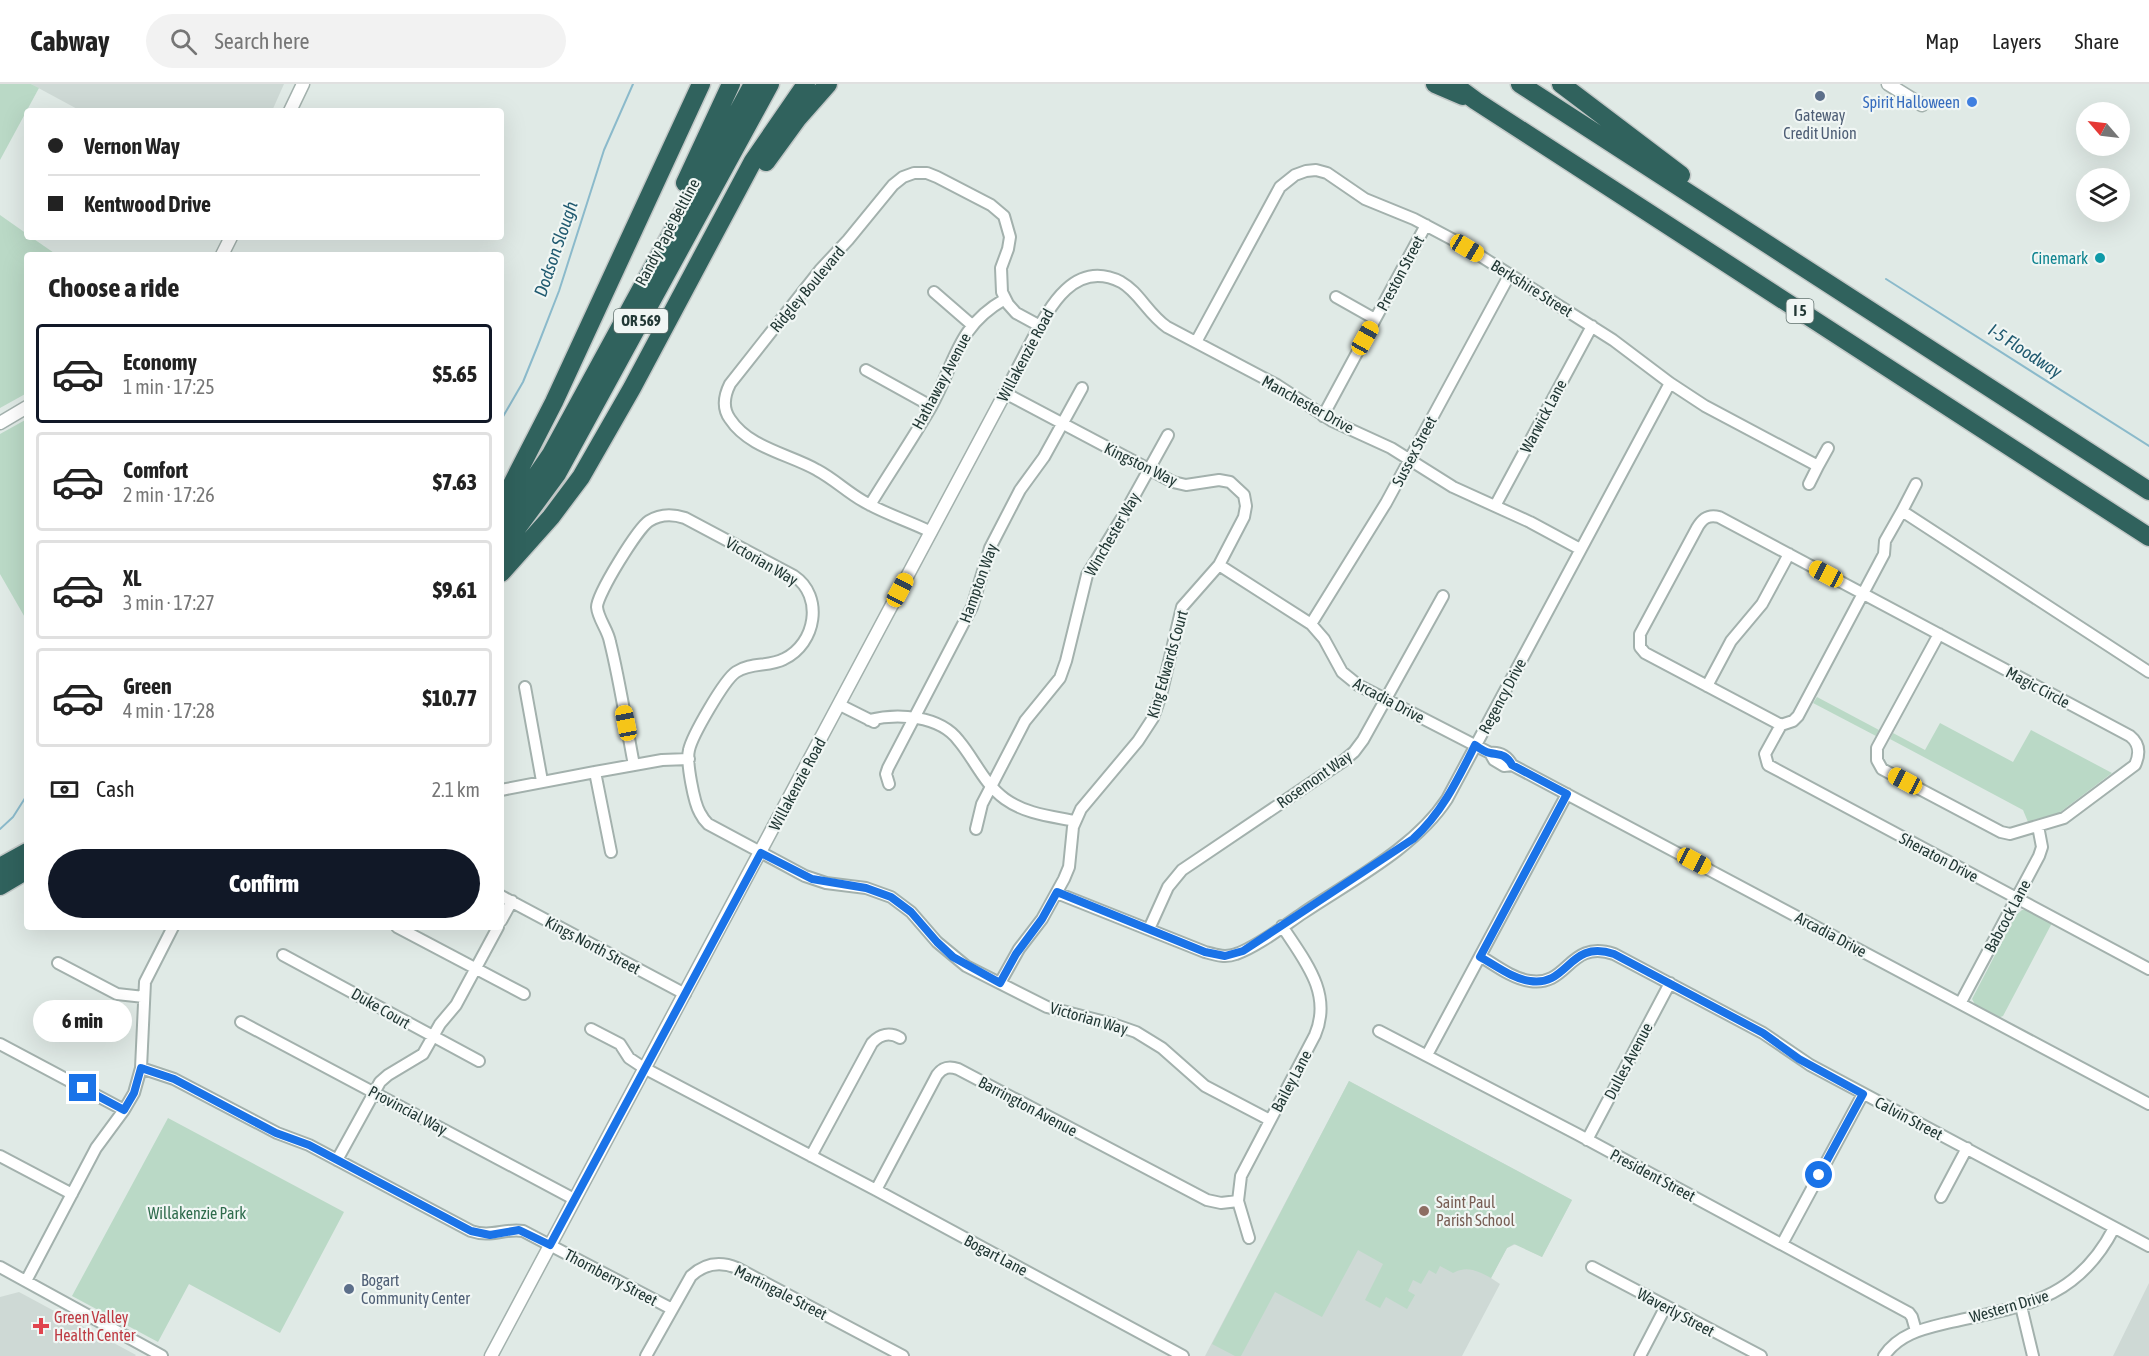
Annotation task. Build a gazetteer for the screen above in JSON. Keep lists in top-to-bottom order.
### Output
{
  "streets": {
    "highway": ["Randy Papé Beltline", "I 5", "OR 569"],
    "street": [
      "Preston Street",
      "Berkshire Street",
      "Ridgley Boulevard",
      "Willakenzie Road",
      "Hathaway Avenue",
      "Manchester Drive",
      "Warwick Lane",
      "Sussex Street",
      "Kingston Way",
      "Winchester Way",
      "Victorian Way",
      "Hampton Way",
      "King Edwards Court",
      "Magic Circle",
      "Regency Drive",
      "Arcadia Drive",
      "Rosemont Way",
      "Sheraton Drive",
      "Babcock Lane",
      "Kings North Street",
      "Duke Court",
      "Dulles Avenue",
      "Bailey Lane",
      "Barrington Avenue",
      "Provincial Way",
      "Calvin Street",
      "President Street",
      "Bogart Lane",
      "Thornberry Street",
      "Martingale Street",
      "Western Drive",
      "Waverly Street"
    ]
  },
  "crossings": [
    ["Preston Street", "Berkshire Street"],
    ["Preston Street", "Manchester Drive"],
    ["Berkshire Street", "Manchester Drive"],
    ["Berkshire Street", "Warwick Lane"],
    ["Berkshire Street", "Sussex Street"],
    ["Berkshire Street", "Regency Drive"],
    ["Ridgley Boulevard", "Hathaway Avenue"],
    ["Willakenzie Road", "Manchester Drive"],
    ["Willakenzie Road", "Kingston Way"],
    ["Willakenzie Road", "Victorian Way"],
    ["Willakenzie Road", "Kings North Street"],
    ["Willakenzie Road", "Provincial Way"],
    ["Willakenzie Road", "Bogart Lane"],
    ["Willakenzie Road", "Thornberry Street"],
    ["Manchester Drive", "Warwick Lane"],
    ["Manchester Drive", "Sussex Street"],
    ["Manchester Drive", "Regency Drive"],
    ["Sussex Street", "Arcadia Drive"],
    ["Kingston Way", "Winchester Way"],
    ["Kingston Way", "Hampton Way"],
    ["Kingston Way", "King Edwards Court"],
    ["Kingston Way", "Arcadia Drive"],
    ["Victorian Way", "King Edwards Court"],
    ["Victorian Way", "Bailey Lane"],
    ["King Edwards Court", "Regency Drive"],
    ["King Edwards Court", "Arcadia Drive"],
    ["Magic Circle", "Sheraton Drive"],
    ["Regency Drive", "Arcadia Drive"],
    ["Regency Drive", "Rosemont Way"],
    ["Regency Drive", "Bailey Lane"],
    ["Arcadia Drive", "Rosemont Way"],
    ["Arcadia Drive", "Babcock Lane"],
    ["Sheraton Drive", "Babcock Lane"],
    ["Dulles Avenue", "Calvin Street"],
    ["Dulles Avenue", "President Street"],
    ["Bailey Lane", "Barrington Avenue"],
    ["Barrington Avenue", "Bogart Lane"],
    ["Calvin Street", "Western Drive"],
    ["President Street", "Western Drive"],
    ["Thornberry Street", "Martingale Street"]
  ],
  "water": ["Dodson Slough", "I-5 Floodway"],
  "parks": ["Willakenzie Park"],
  "places": {
    "other": [
      "Gateway Credit Union",
      "Spirit Halloween",
      "Cinemark",
      "Saint Paul Parish School",
      "Bogart Community Center"
    ],
    "health": ["Green Valley Health Center"]
  },
  "north": "top left",
  "page": {
    "header": "Cabway",
    "search": "Search here",
    "nav": ["Map", "Layers", "Share"],
    "banner": ["Vernon Way", "Kentwood Drive"],
    "heading": "Choose a ride",
    "list": [
      {
        "name": "Economy",
        "note": "1 min · 17:25",
        "value": "$5.65"
      },
      {
        "name": "Comfort",
        "note": "2 min · 17:26",
        "value": "$7.63"
      },
      {
        "name": "XL",
        "note": "3 min · 17:27",
        "value": "$9.61"
      },
      {
        "name": "Green",
        "note": "4 min · 17:28",
        "value": "$10.77"
      }
    ],
    "pay": ["Cash", "2.1 km"],
    "buttons": "Confirm",
    "bubble": "6 min"
  }
}
